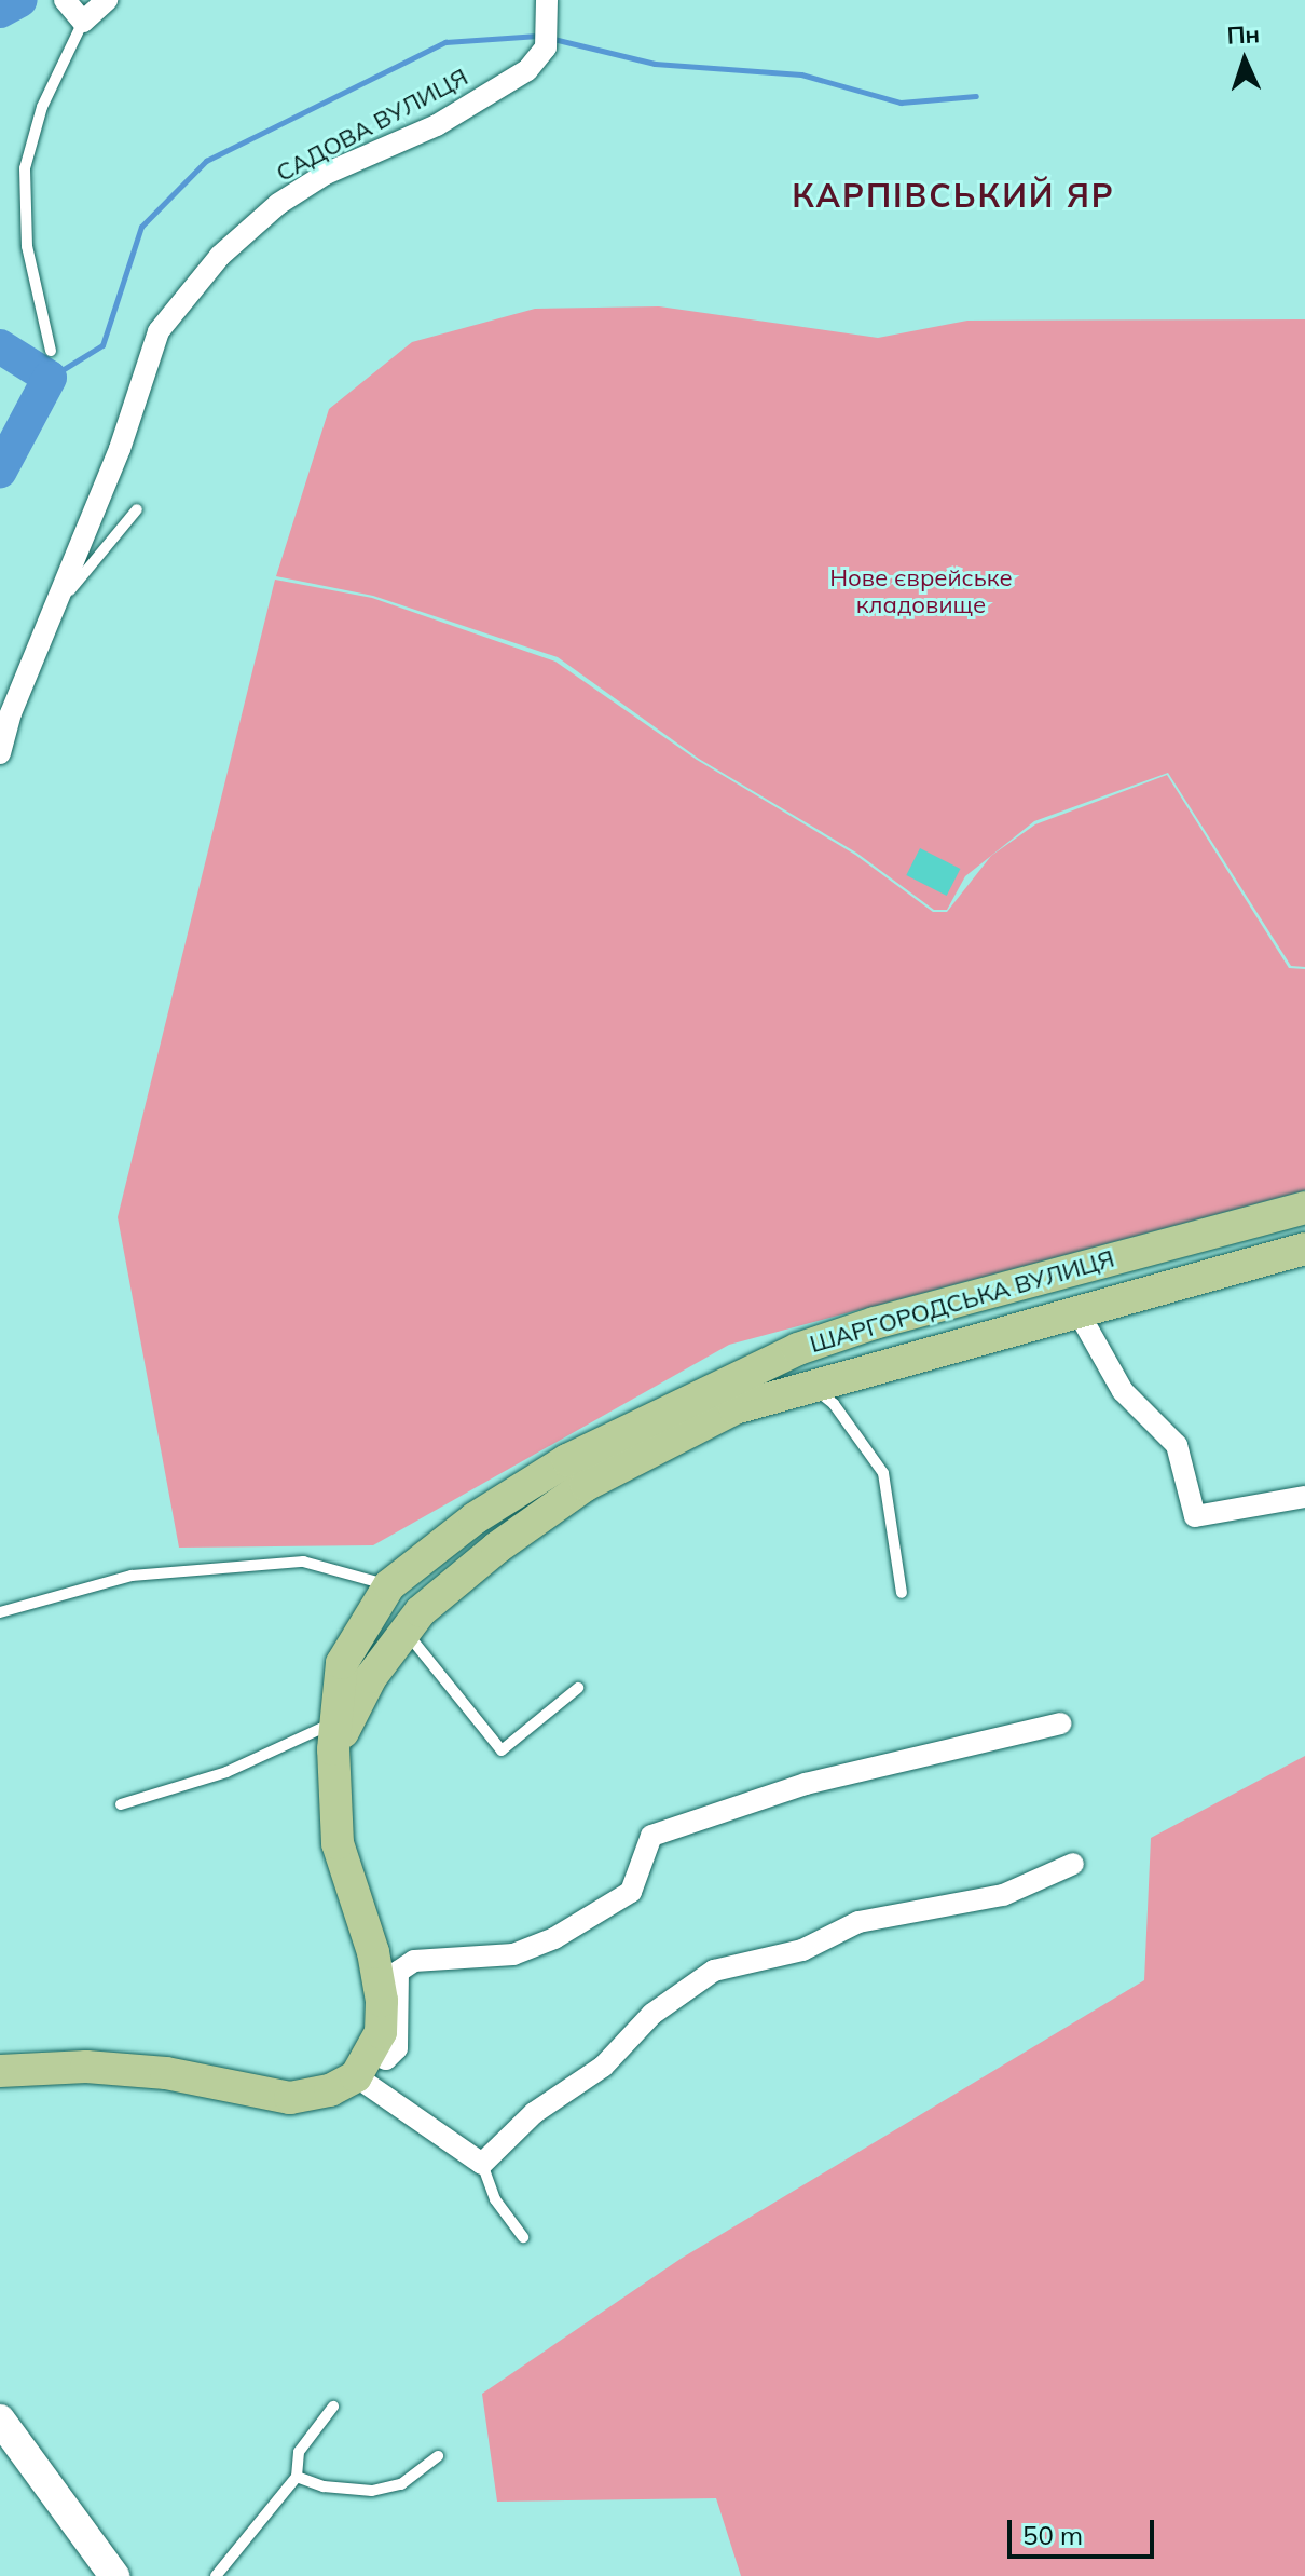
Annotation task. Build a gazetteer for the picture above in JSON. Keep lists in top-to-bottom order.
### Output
{
  "streets": {
    "main road": ["ШАРГОРОДСЬКА ВУЛИЦЯ"],
    "street": ["САДОВА ВУЛИЦЯ"]
  },
  "districts": ["КАРПІВСЬКИЙ ЯР"],
  "parks": ["Нове єврейське кладовище"],
  "scale_bar": "50 m",
  "north": "top"
}
